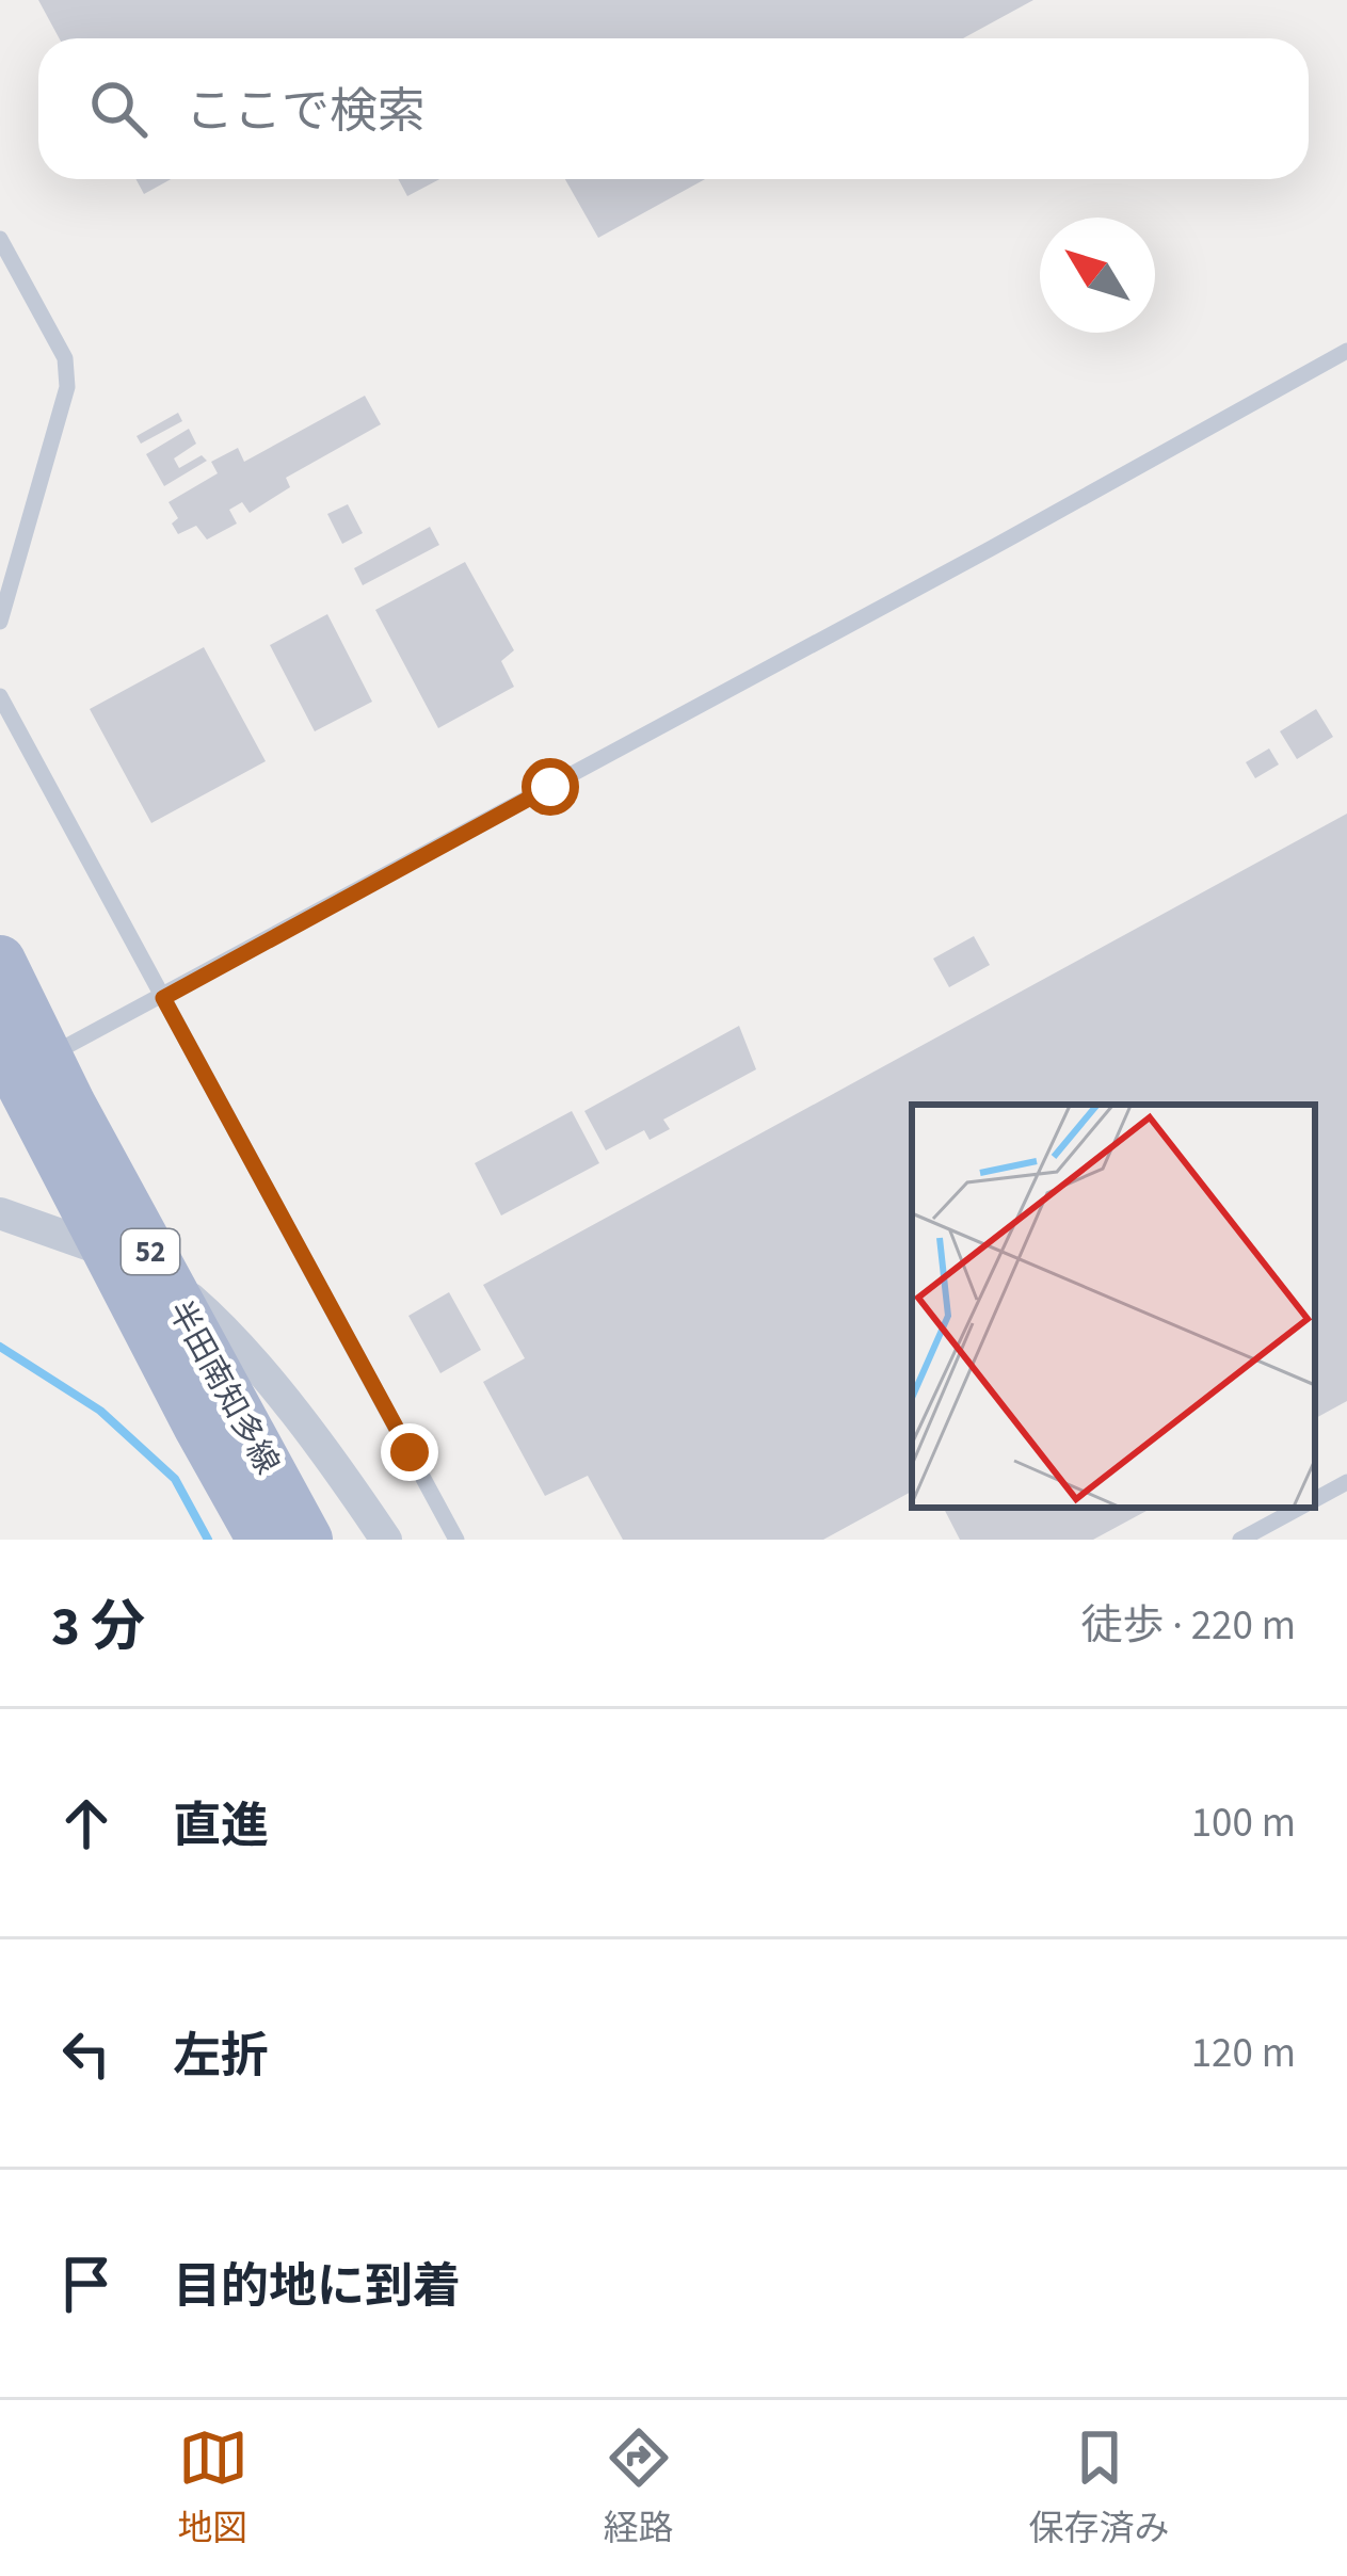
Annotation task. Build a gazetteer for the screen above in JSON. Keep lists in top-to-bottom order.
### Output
{
  "streets": {
    "main road": ["52", "半田南知多線"]
  },
  "north": "top left",
  "page": {
    "search": "ここで検索",
    "heading": ["3 分", "徒歩 · 220 m"],
    "list": [
      ["直進", "100 m"],
      ["左折", "120 m"],
      "目的地に到着"
    ],
    "nav": ["地図", "経路", "保存済み"]
  }
}
